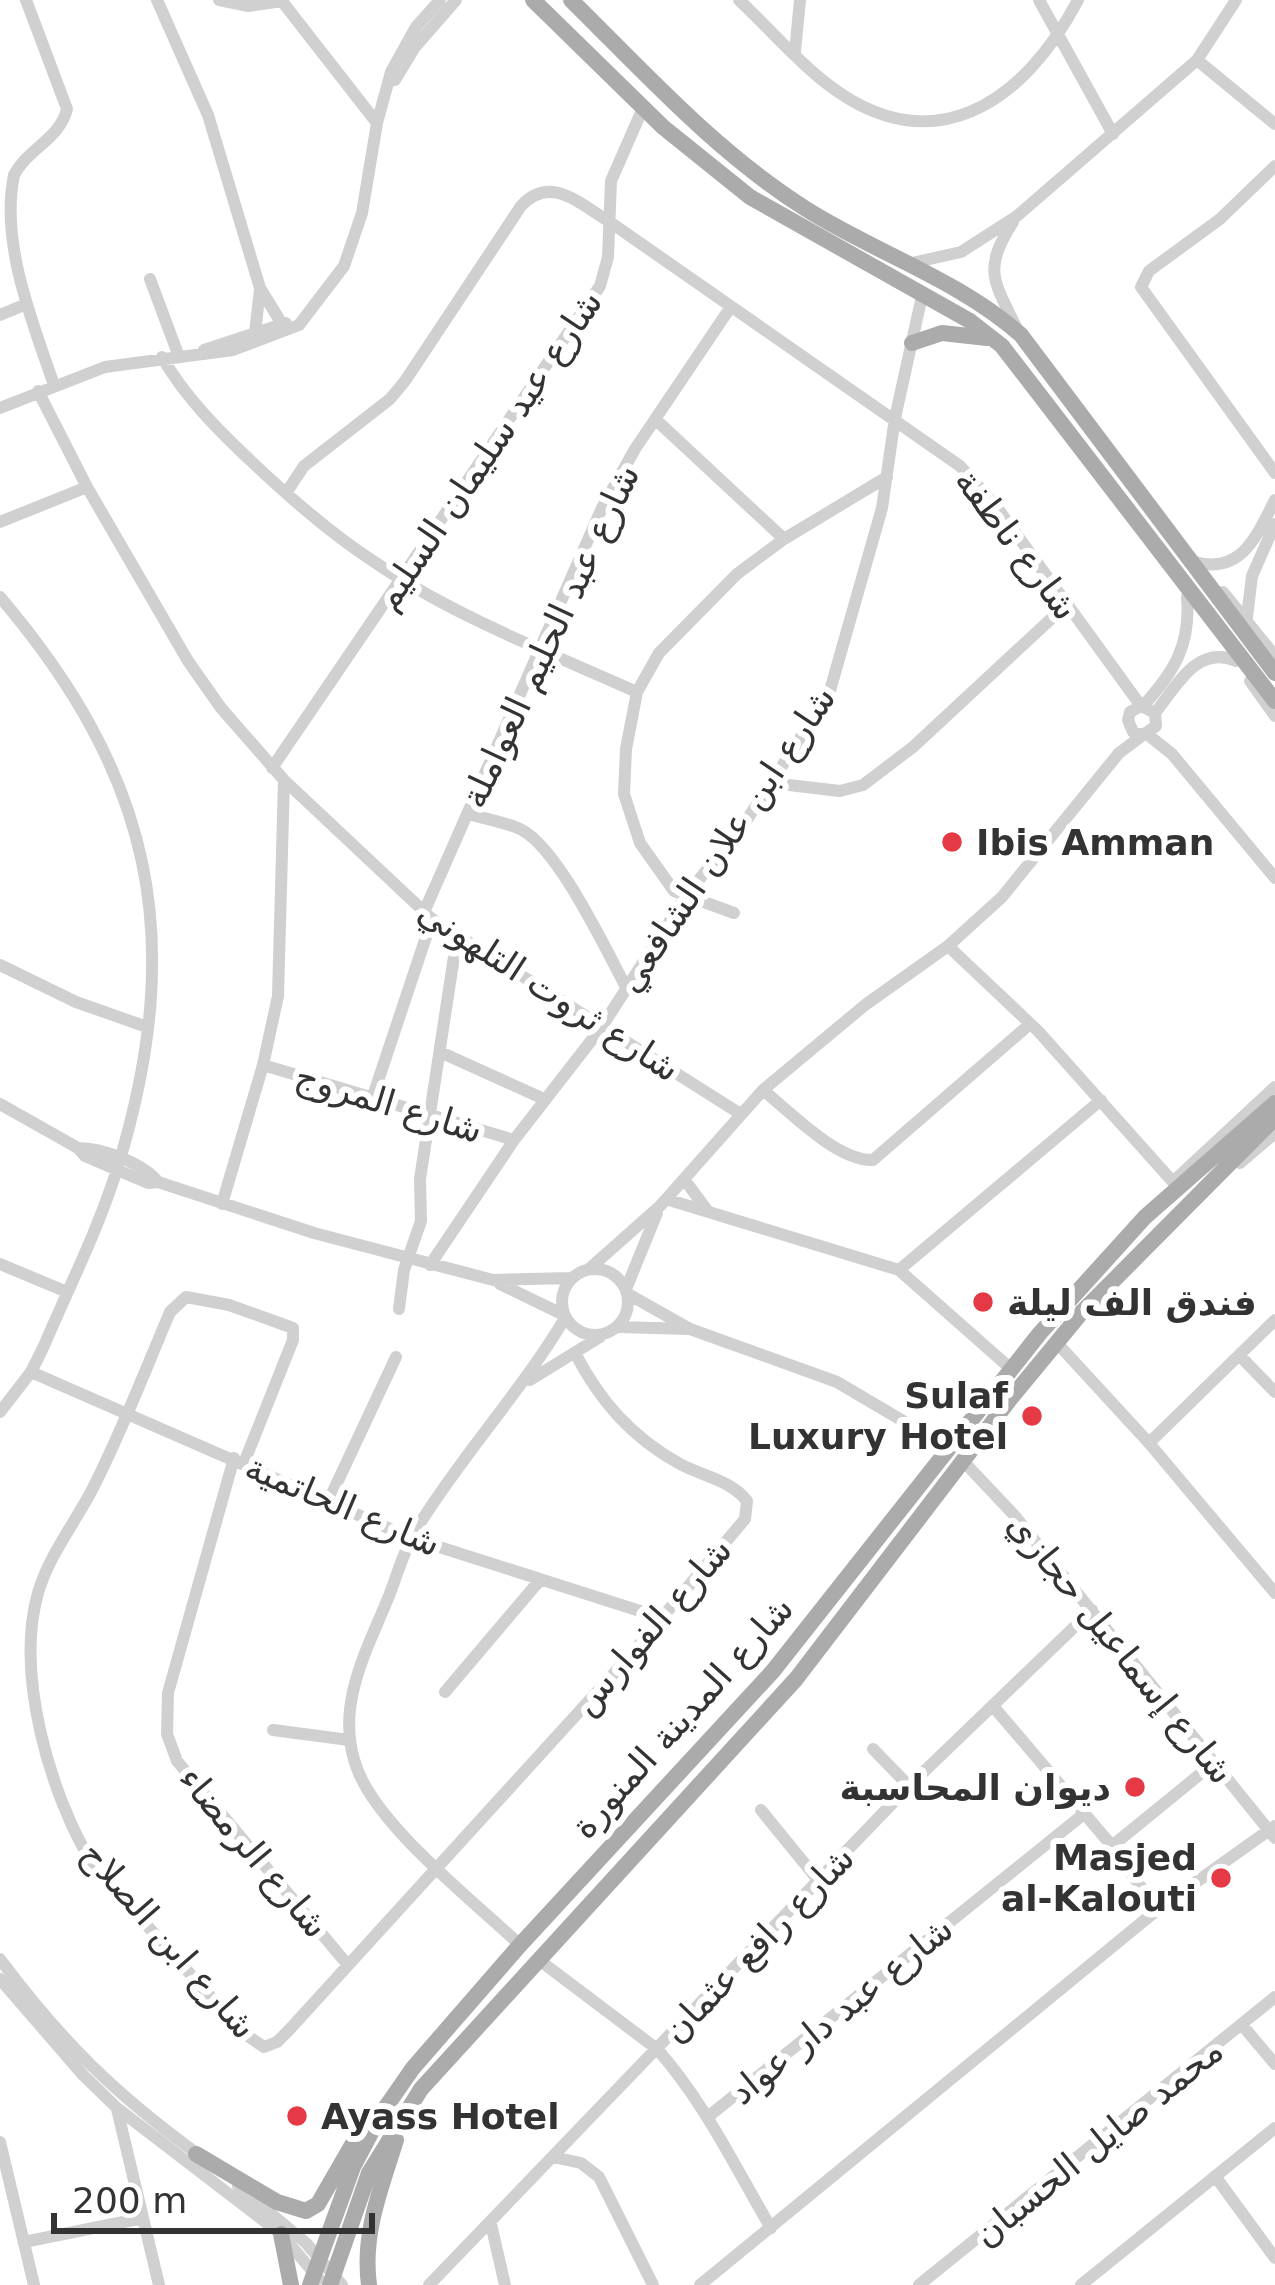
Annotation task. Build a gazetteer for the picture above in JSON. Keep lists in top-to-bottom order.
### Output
{
  "streets": {
    "main road": ["شارع المدينة المنورة"],
    "street": [
      "شارع عيد سليمان السليم",
      "شارع ناطفة",
      "شارع عبد الحليم العواملة",
      "شارع ابن علان الشافعي",
      "شارع ثروت التلهوني",
      "شارع المروج",
      "شارع الحاتمية",
      "شارع الفوارس",
      "شارع إسماعيل حجازي",
      "شارع الرمضاء",
      "شارع ابن الصلاح",
      "شارع رافع عثمان",
      "شارع عبد دار عواد",
      "محمد صايل الحسبان"
    ]
  },
  "crossings": [
    ["شارع عيد سليمان السليم", "شارع ناطفة"],
    ["شارع عيد سليمان السليم", "شارع ثروت التلهوني"],
    ["شارع ناطفة", "شارع عبد الحليم العواملة"],
    ["شارع ناطفة", "شارع ابن علان الشافعي"],
    ["شارع عبد الحليم العواملة", "شارع ثروت التلهوني"],
    ["شارع عبد الحليم العواملة", "شارع المروج"],
    ["شارع ابن علان الشافعي", "شارع ثروت التلهوني"],
    ["شارع ابن علان الشافعي", "شارع المروج"],
    ["شارع ثروت التلهوني", "شارع المروج"],
    ["شارع الحاتمية", "شارع الفوارس"],
    ["شارع الحاتمية", "شارع الرمضاء"],
    ["شارع الحاتمية", "شارع ابن الصلاح"],
    ["شارع الفوارس", "شارع ابن الصلاح"],
    ["شارع إسماعيل حجازي", "شارع المدينة المنورة"],
    ["شارع إسماعيل حجازي", "شارع رافع عثمان"],
    ["شارع الرمضاء", "شارع ابن الصلاح"]
  ],
  "places": [
    "Ibis Amman",
    "فندق الف ليلة",
    "Sulaf Luxury Hotel",
    "ديوان المحاسبة",
    "Masjed al-Kalouti",
    "Ayass Hotel"
  ],
  "scale_bar": "200 m"
}
